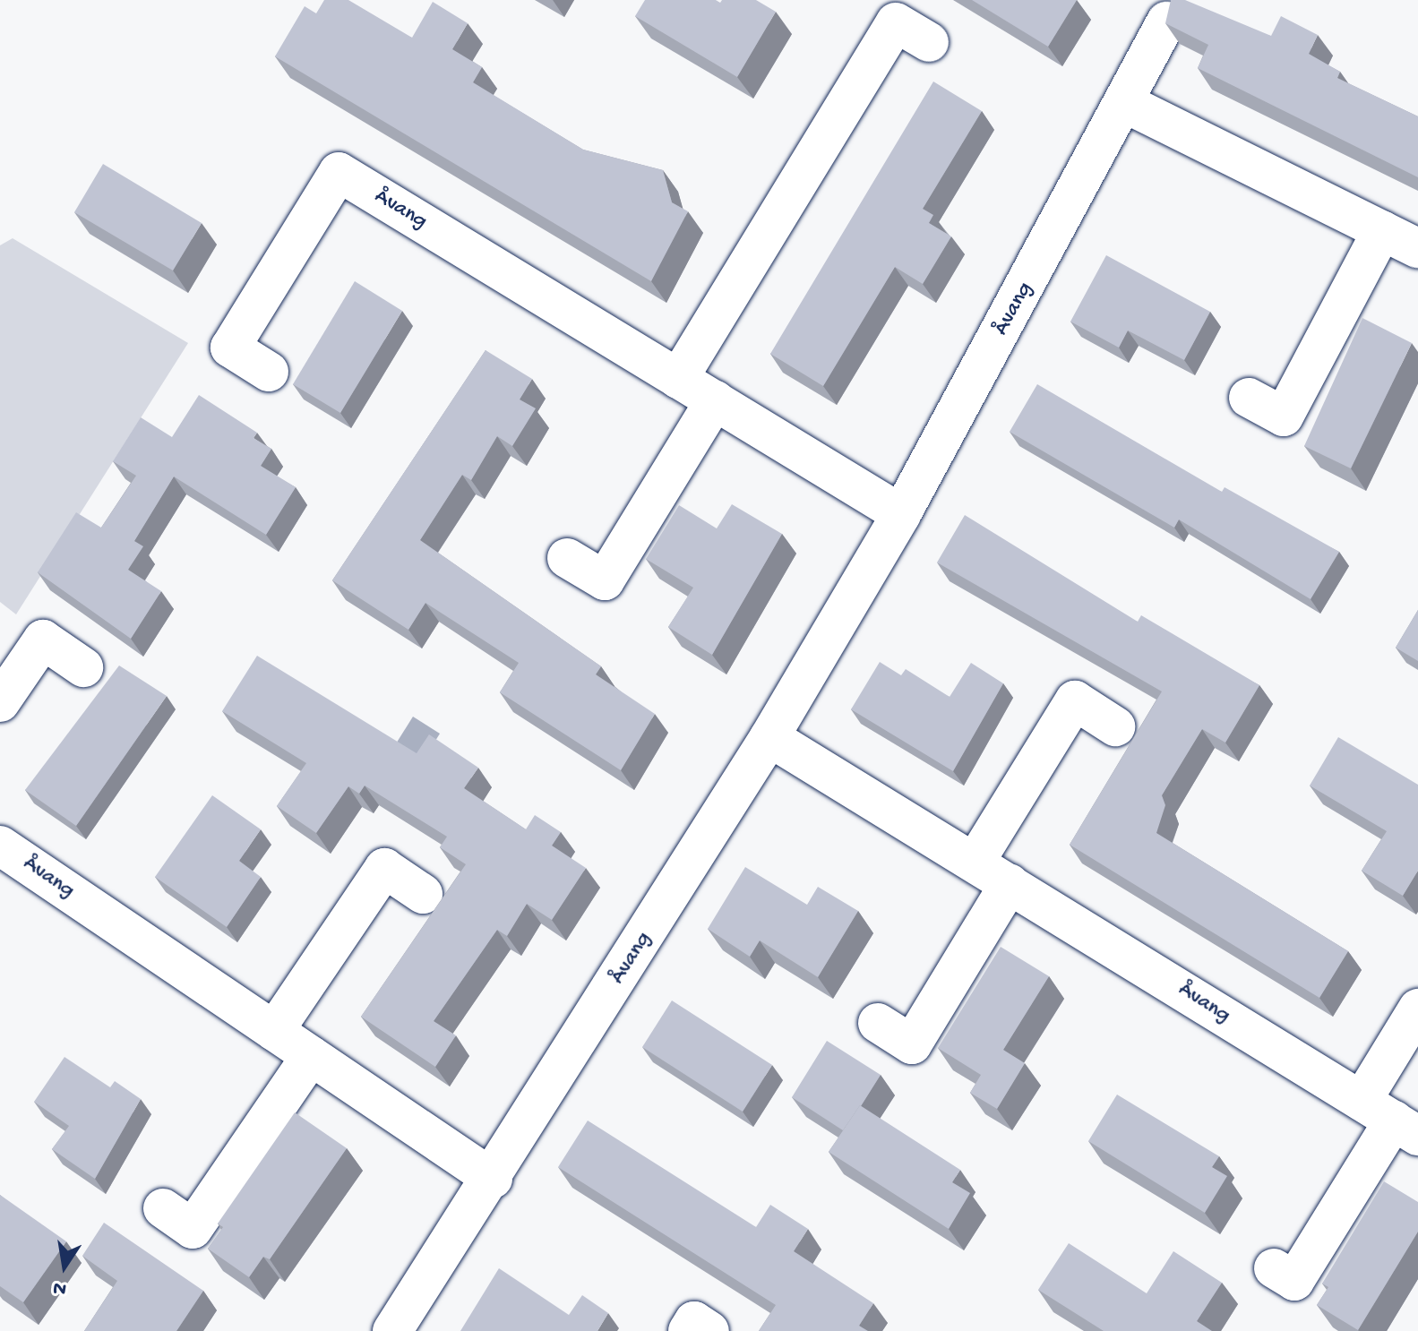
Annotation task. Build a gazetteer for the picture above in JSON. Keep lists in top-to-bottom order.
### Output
{
  "streets": {
    "street": ["Åvang"]
  },
  "north": "bottom"
}
